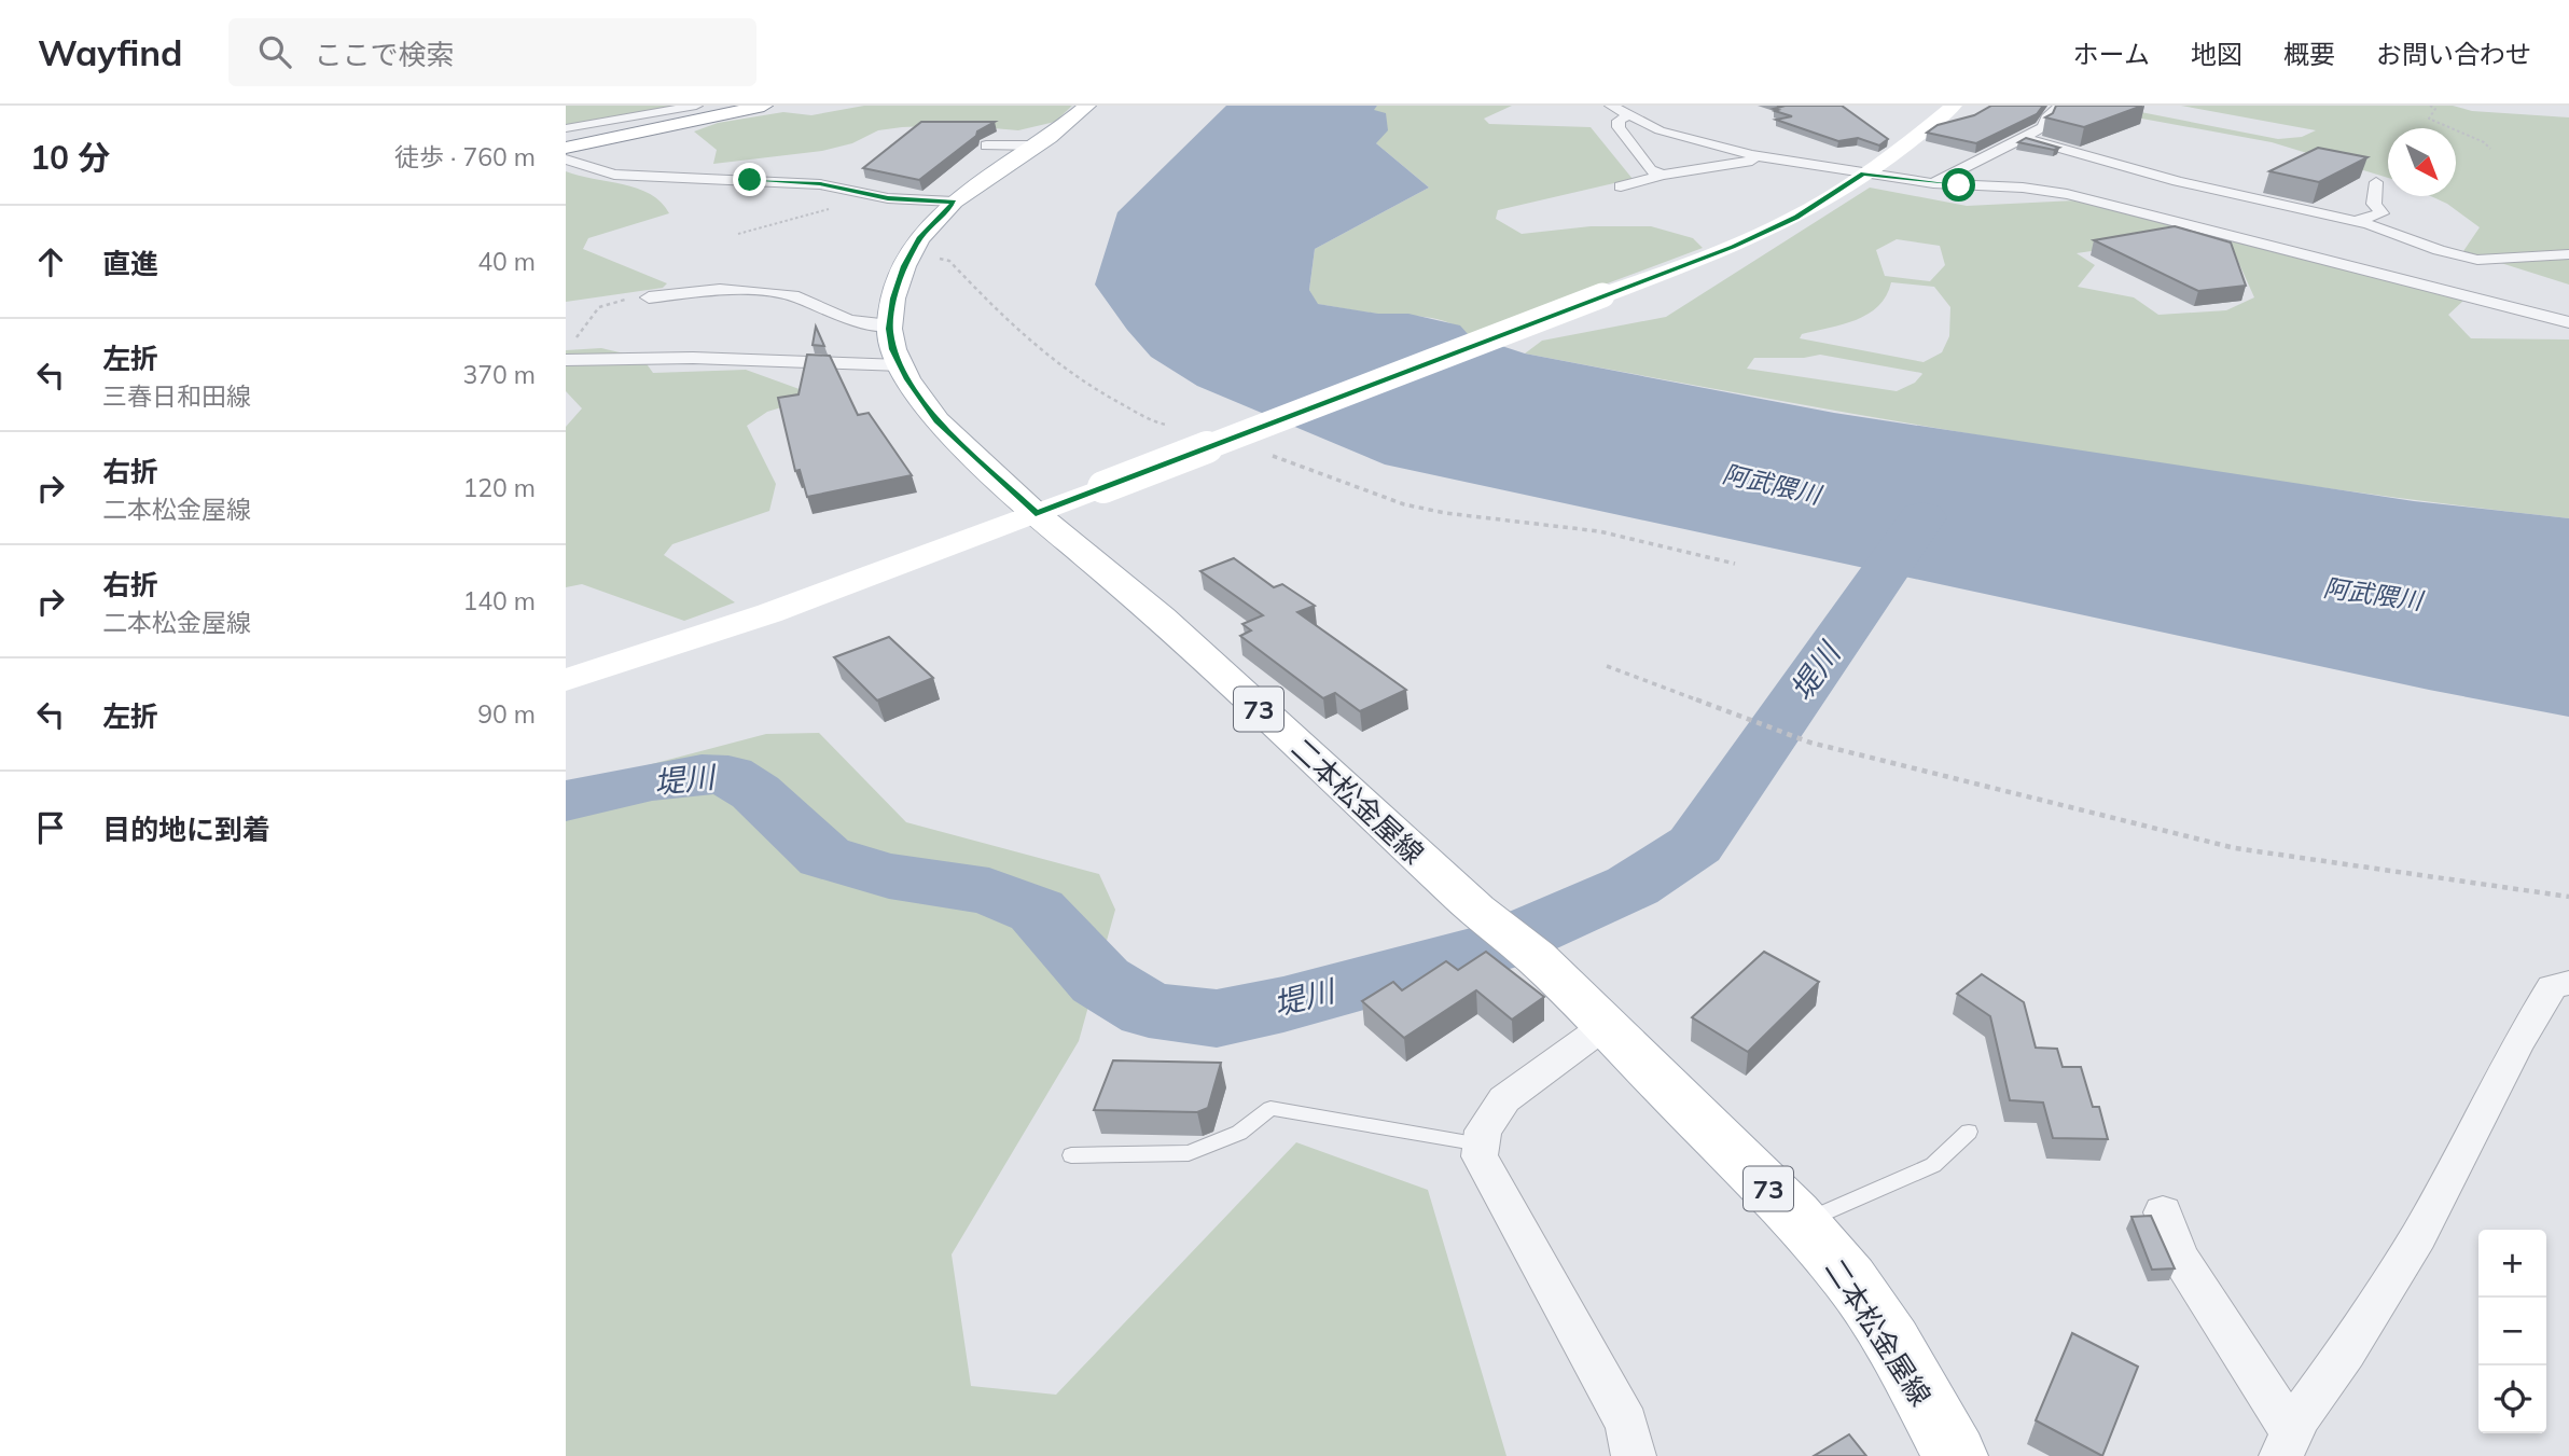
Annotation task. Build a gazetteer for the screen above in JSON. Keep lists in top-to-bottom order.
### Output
{
  "streets": {
    "main road": ["73", "二本松金屋線"]
  },
  "water": ["阿武隈川", "堤川"],
  "north": "bottom right",
  "page": {
    "header": "Wayfind",
    "search": "ここで検索",
    "nav": [
      "ホーム",
      "地図",
      "概要",
      "お問い合わせ"
    ],
    "heading": ["10 分", "徒歩 · 760 m"],
    "list": [
      ["直進", "40 m"],
      ["左折", "三春日和田線", "370 m"],
      ["右折", "二本松金屋線", "120 m"],
      ["右折", "二本松金屋線", "140 m"],
      ["左折", "90 m"],
      "目的地に到着"
    ],
    "map_buttons": ["+", "−"]
  }
}
